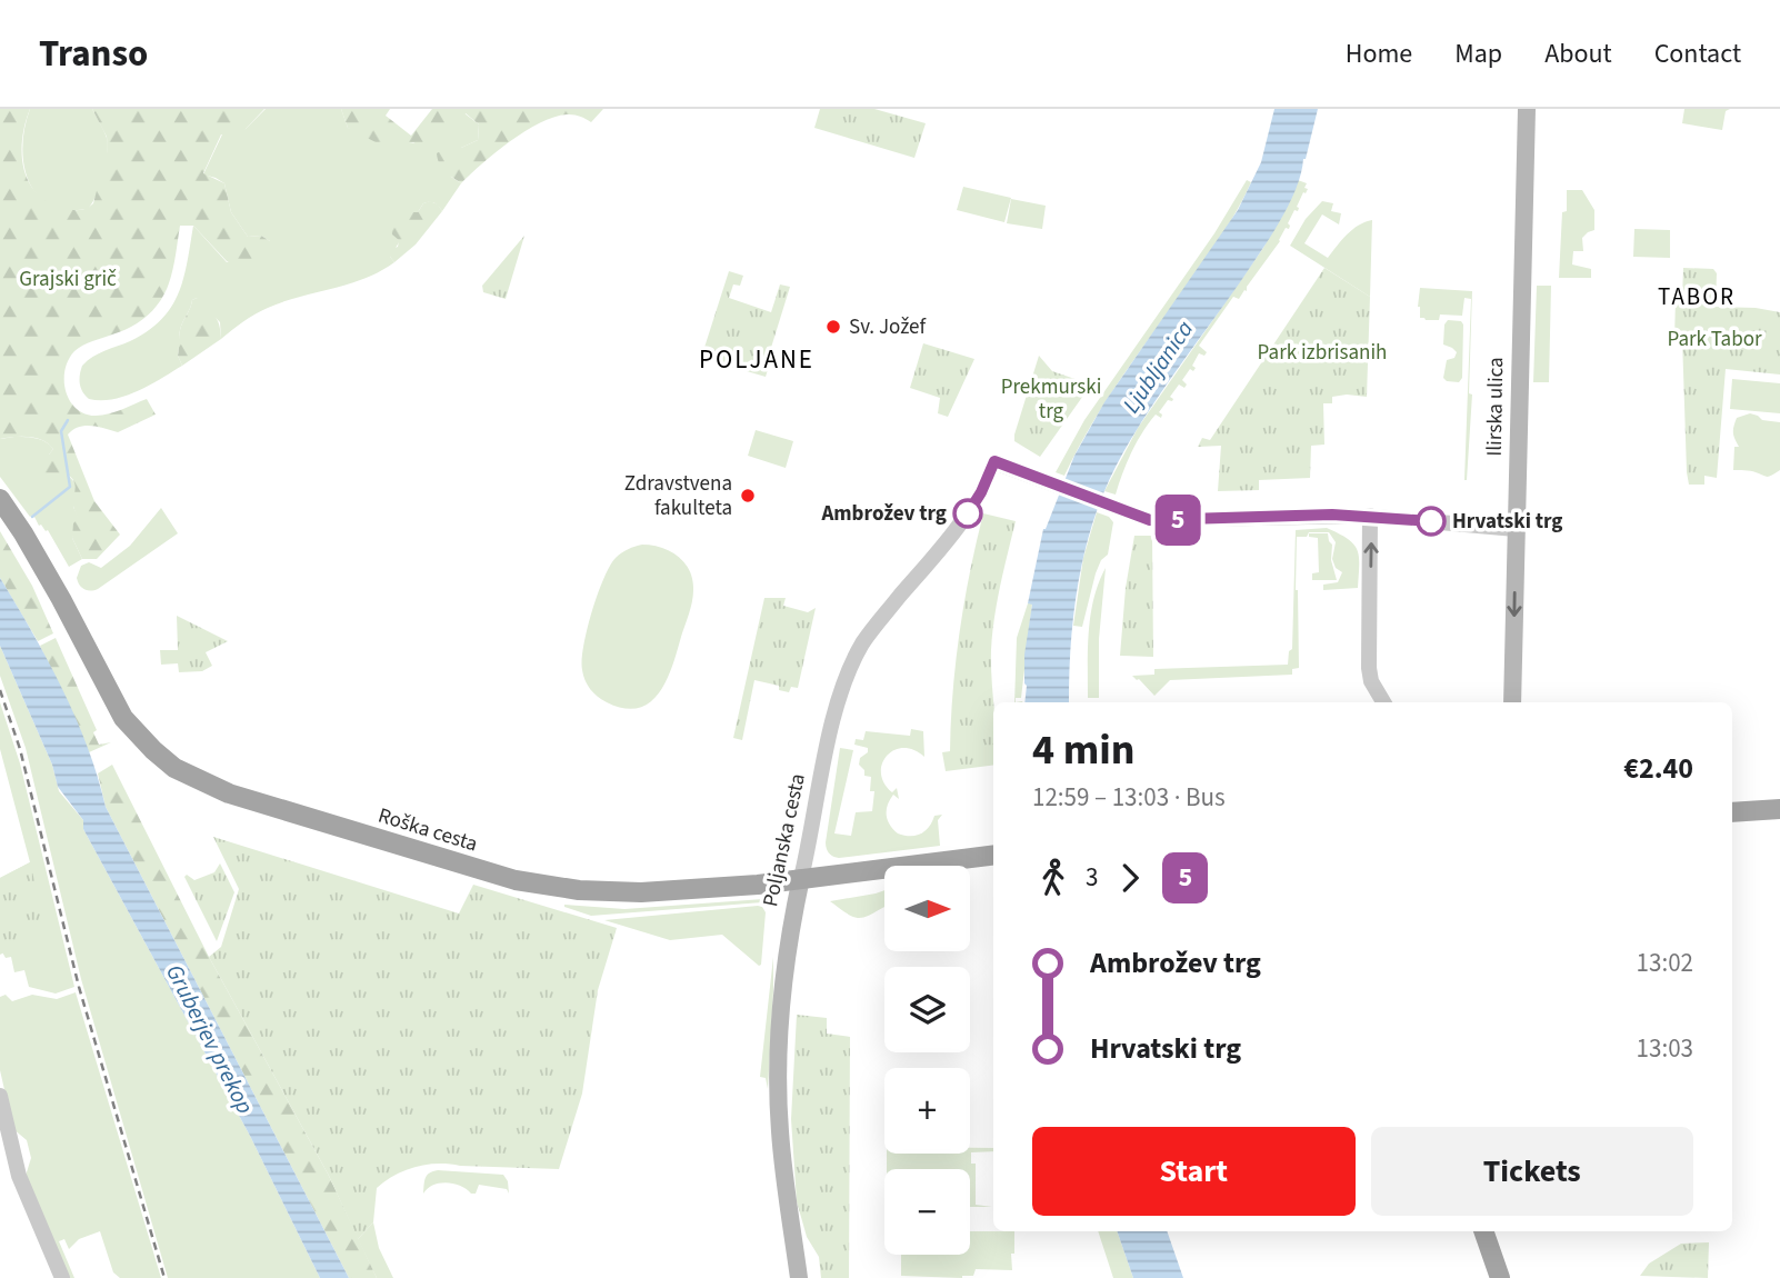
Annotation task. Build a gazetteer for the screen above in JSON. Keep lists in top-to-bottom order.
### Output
{
  "streets": {
    "main road": ["Ilirska ulica", "Roška cesta", "Poljanska cesta"]
  },
  "crossings": [
    ["Roška cesta", "Poljanska cesta"]
  ],
  "districts": ["TABOR", "POLJANE"],
  "water": ["Ljubljanica", "Gruberjev prekop"],
  "parks": [
    "Grajski grič",
    "Park Tabor",
    "Park izbrisanih",
    "Prekmurski trg"
  ],
  "places": [
    "Sv. Jožef",
    "Zdravstvena fakulteta",
    "Ambrožev trg",
    "Hrvatski trg"
  ],
  "lines": ["bus line 5"],
  "north": "right",
  "page": {
    "header": "Transo",
    "nav": [
      "Home",
      "Map",
      "About",
      "Contact"
    ],
    "on_map": "5",
    "heading": ["4 min", "12:59 – 13:03 · Bus", "€2.40"],
    "legs": ["3", "5"],
    "map_buttons": ["+", "−"],
    "list": [
      {
        "name": "Ambrožev trg",
        "value": "13:02"
      },
      {
        "name": "Hrvatski trg",
        "value": "13:03"
      }
    ],
    "buttons": ["Start", "Tickets"]
  }
}
